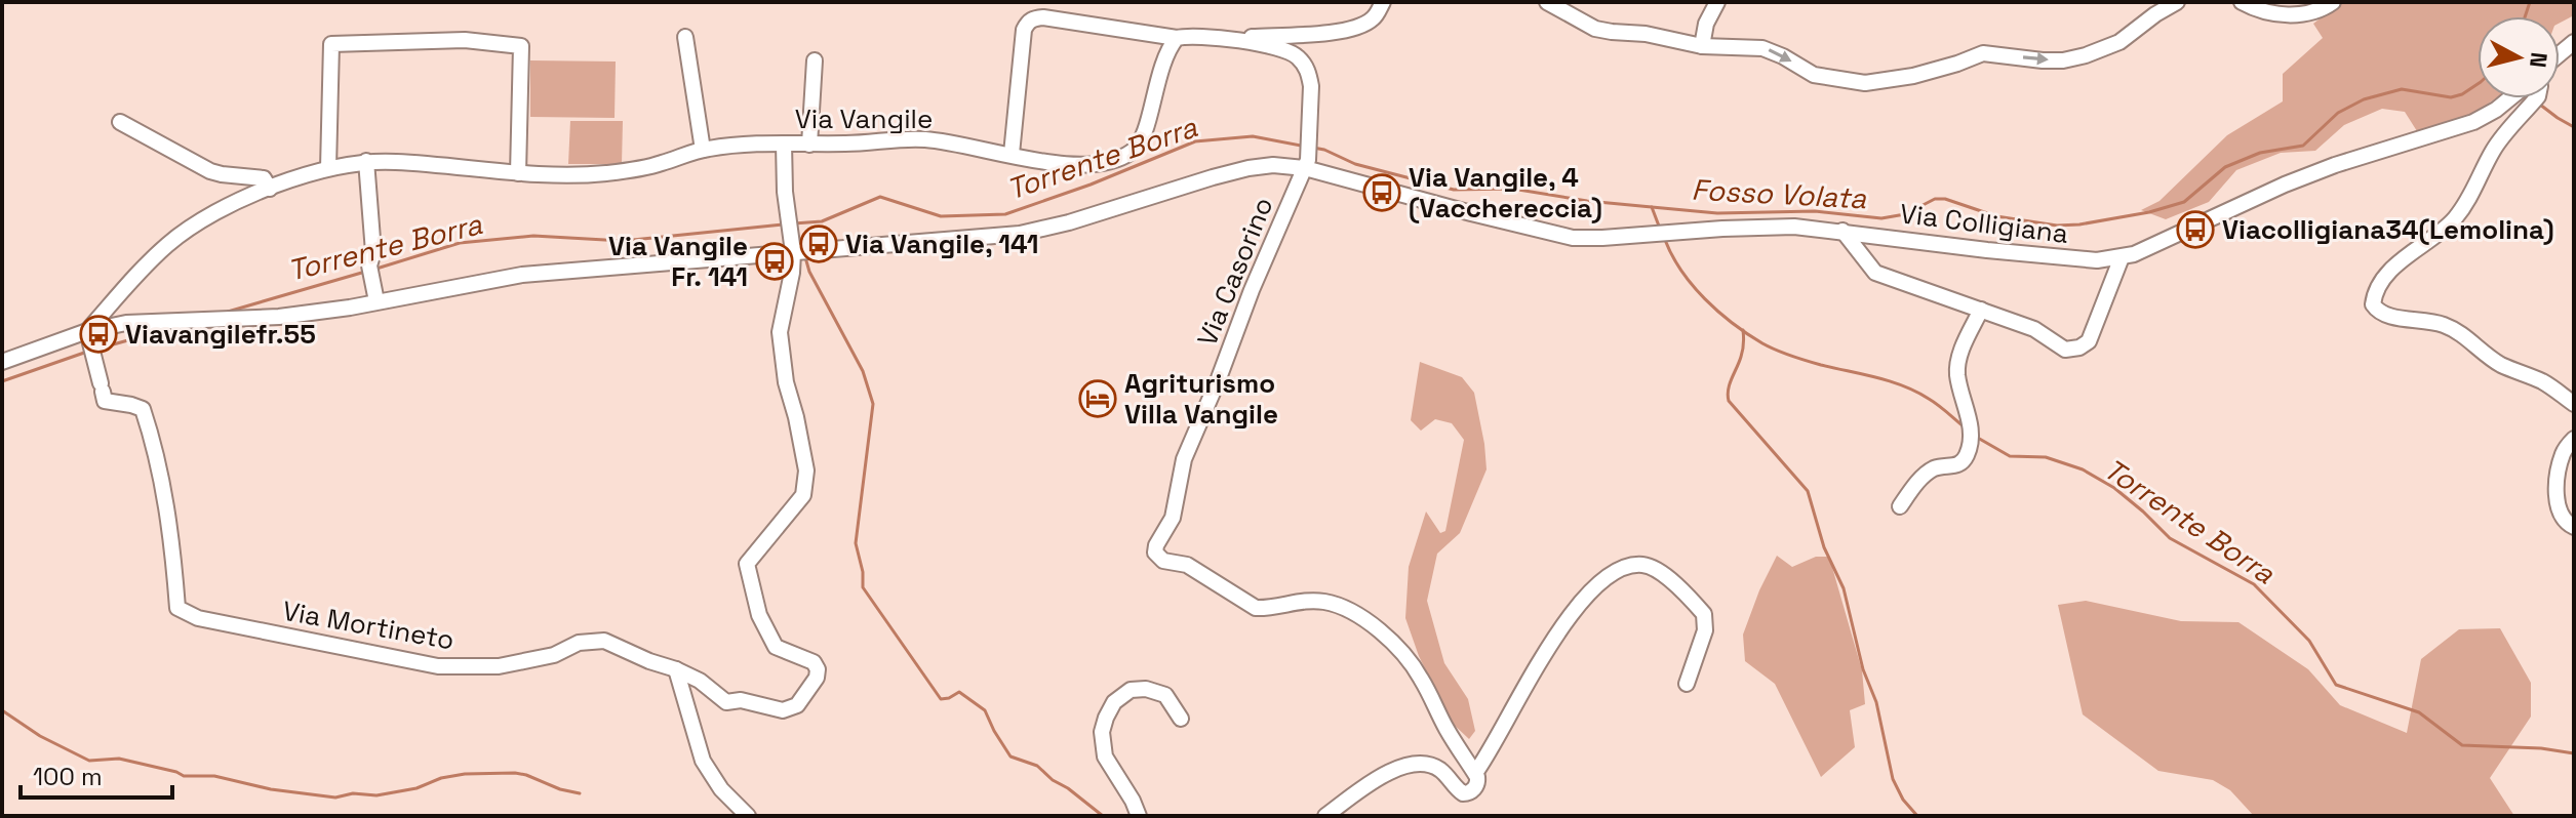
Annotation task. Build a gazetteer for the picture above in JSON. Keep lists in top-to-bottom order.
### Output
{
  "streets": {
    "street": [
      "Via Vangile",
      "Via Colligiana",
      "Via Casorino",
      "Via Mortineto"
    ]
  },
  "crossings": [
    ["Via Vangile", "Via Colligiana"],
    ["Via Vangile", "Via Casorino"],
    ["Via Vangile", "Via Mortineto"],
    ["Via Colligiana", "Via Casorino"]
  ],
  "water": ["Torrente Borra", "Fosso Volata"],
  "places": {
    "bus stop": [
      "Via Vangile, 4 (Vacchereccia)",
      "Viacolligiana34(Lemolina)",
      "Via Vangile, 141",
      "Via Vangile Fr. 141",
      "Viavangilefr.55"
    ],
    "hotel": ["Agriturismo Villa Vangile"]
  },
  "scale_bar": "100 m",
  "north": "right"
}
